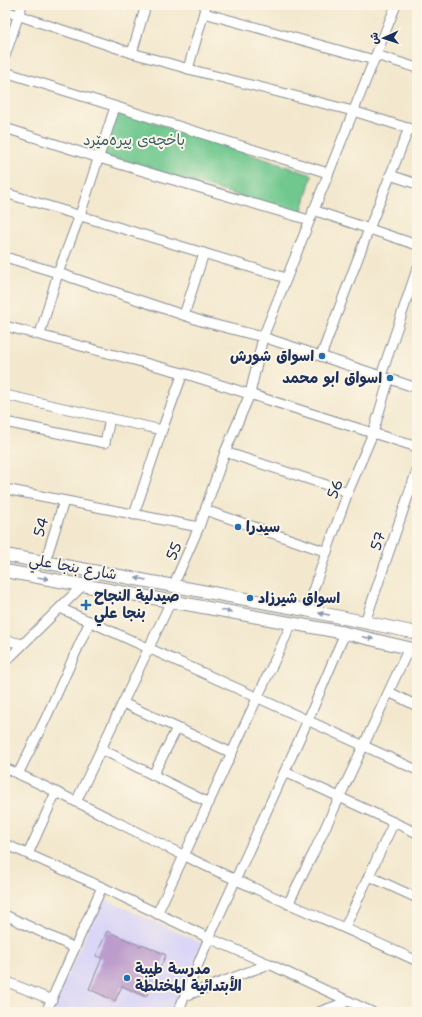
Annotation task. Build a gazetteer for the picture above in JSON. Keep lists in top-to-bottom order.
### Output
{
  "streets": {
    "main road": ["شارع بنجا علي"],
    "street": [
      "56",
      "54",
      "57",
      "55"
    ]
  },
  "crossings": [
    ["56", "شارع بنجا علي"],
    ["54", "شارع بنجا علي"],
    ["57", "شارع بنجا علي"],
    ["55", "شارع بنجا علي"]
  ],
  "parks": ["باخچەی پیرەمێرد"],
  "places": {
    "other": [
      "اسواق شورش",
      "اسواق ابو محمد",
      "سيدرا",
      "اسواق شيرزاد",
      "مدرسة طيبة الأبتدائية المختلطة"
    ],
    "health": ["صيدلية النجاح بنجا علي"]
  },
  "north": "left"
}
